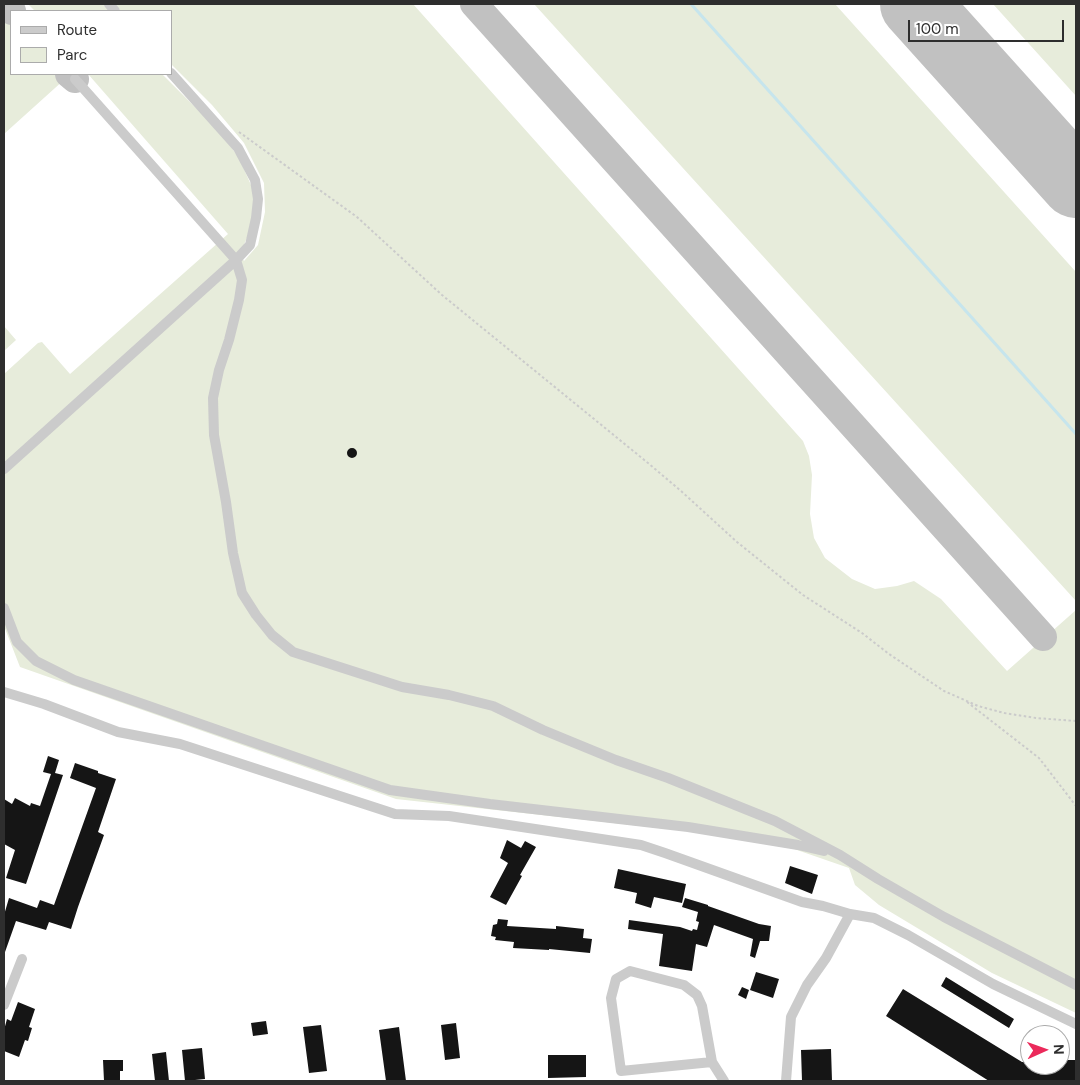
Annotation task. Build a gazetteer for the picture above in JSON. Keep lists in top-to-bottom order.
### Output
{
  "legend": ["Route", "Parc"],
  "scale_bar": "100 m",
  "north": "right"
}
